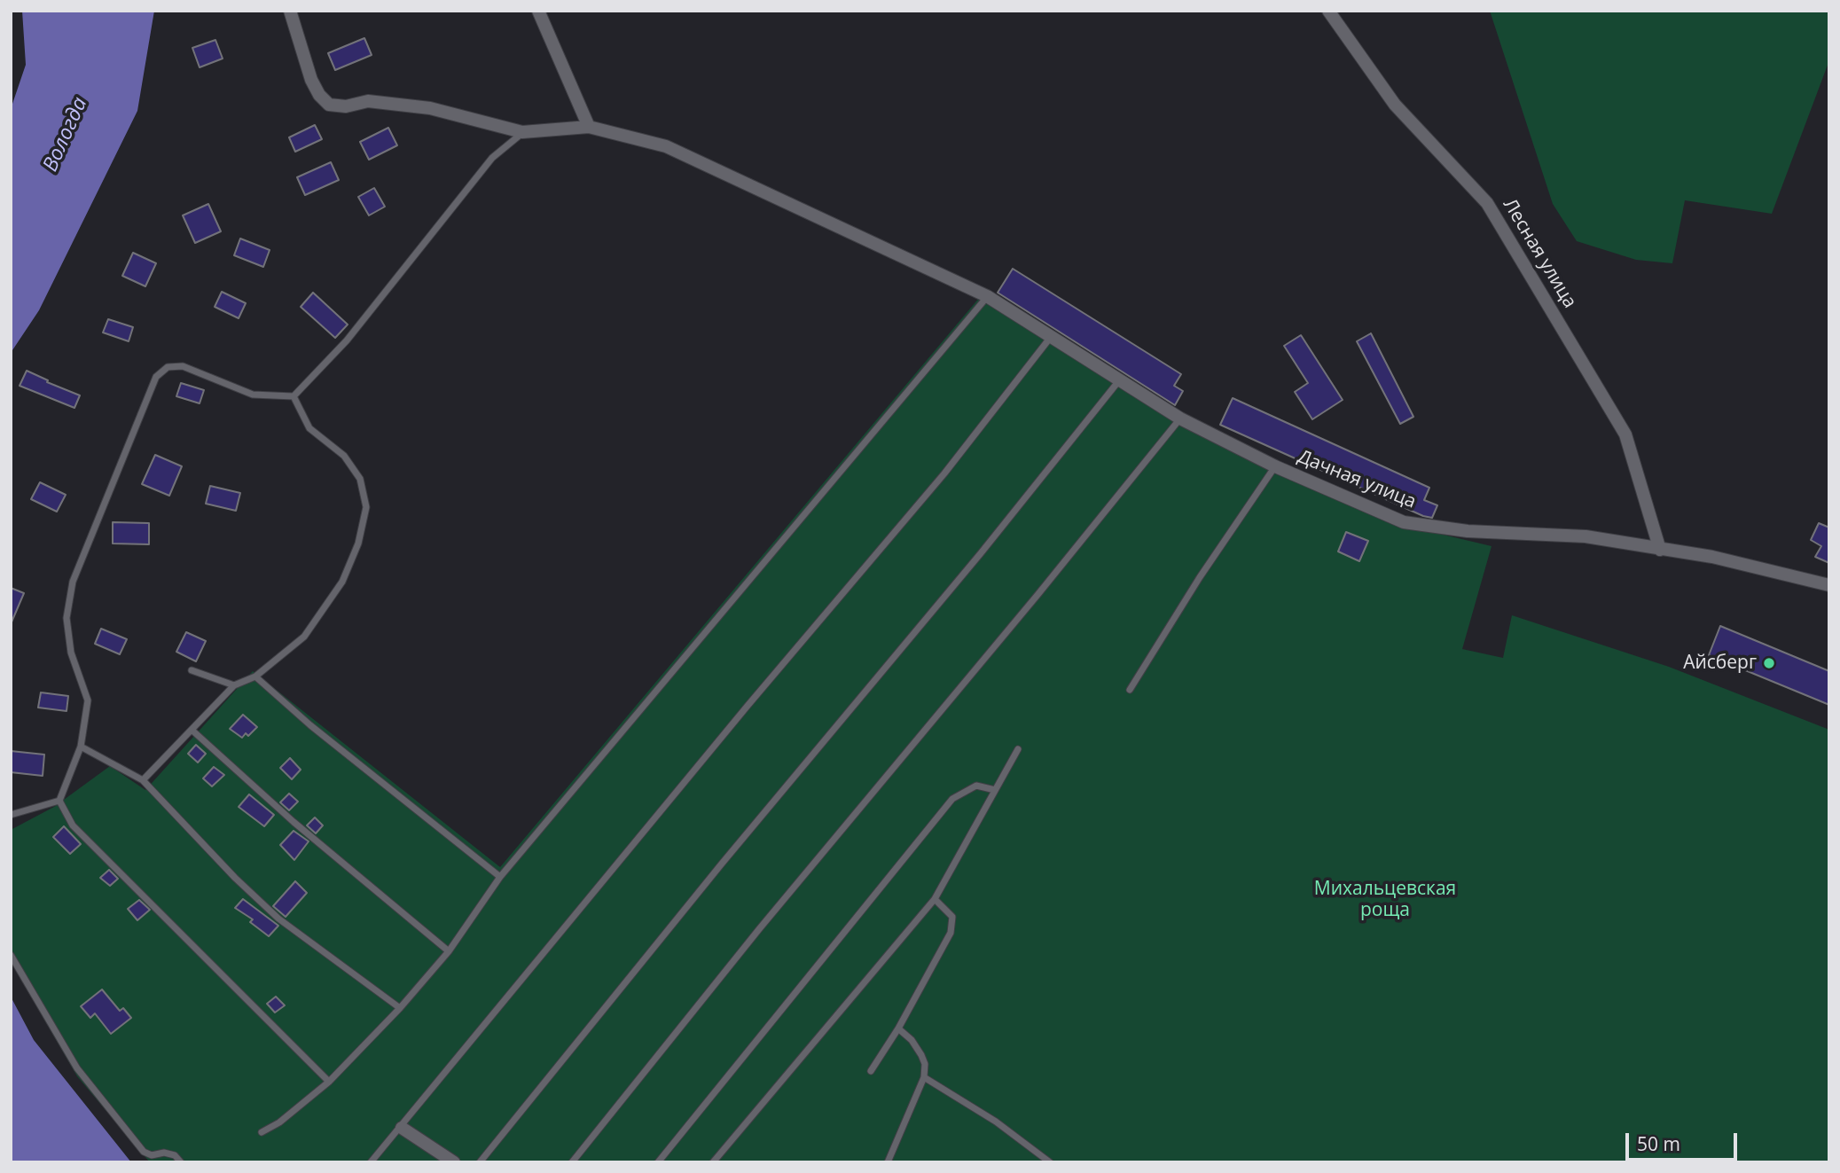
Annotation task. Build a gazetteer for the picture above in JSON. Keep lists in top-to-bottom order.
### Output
{
  "streets": {
    "street": ["Лесная улица", "Дачная улица"]
  },
  "crossings": [
    ["Лесная улица", "Дачная улица"]
  ],
  "water": ["Вологда"],
  "parks": ["Михальцевская роща"],
  "places": ["Айсберг"],
  "scale_bar": "50 m"
}
